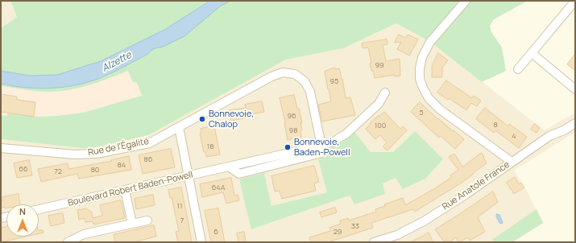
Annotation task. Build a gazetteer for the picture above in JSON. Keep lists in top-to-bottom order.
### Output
{
  "streets": {
    "street": ["Rue de l'Égalité", "Rue Anatole France", "Boulevard Robert Baden-Powell"]
  },
  "crossings": [
    ["Rue de l'Égalité", "Boulevard Robert Baden-Powell"]
  ],
  "water": ["Alzette"],
  "places": ["Bonnevoie, Chalop", "Bonnevoie, Baden-Powell"],
  "house_numbers": [
    "99",
    "95",
    "5",
    "96",
    "8",
    "100",
    "98",
    "4",
    "18",
    "86",
    "84",
    "66",
    "80",
    "72",
    "64A",
    "11",
    "7",
    "33",
    "6",
    "29"
  ],
  "north": "top"
}
